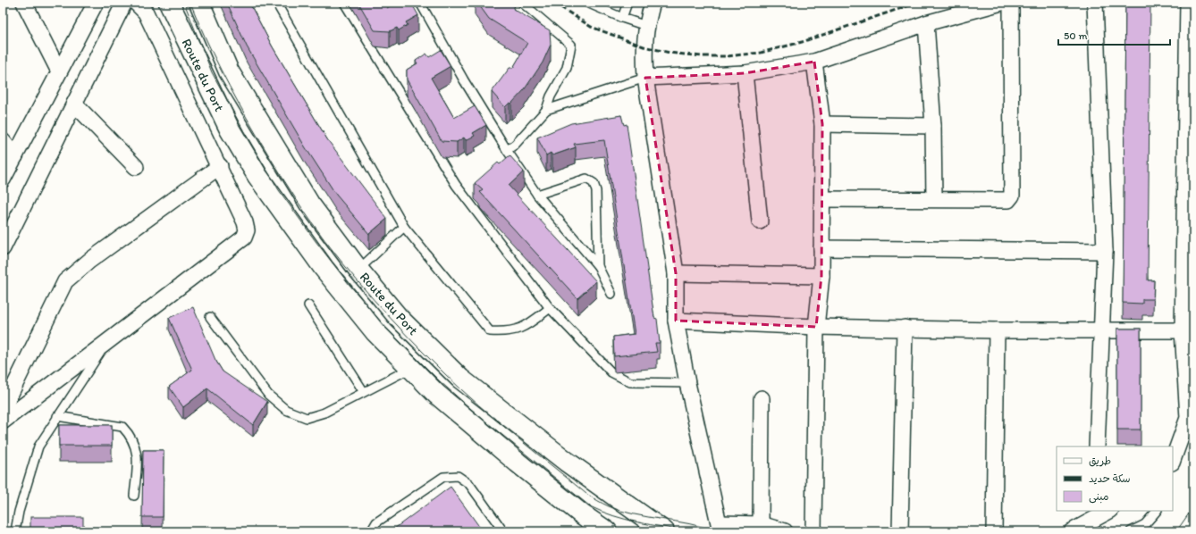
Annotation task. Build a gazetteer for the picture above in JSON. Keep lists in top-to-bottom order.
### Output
{
  "streets": {
    "main road": ["Route du Port"]
  },
  "legend": ["طريق", "سكة حديد", "مبنى"],
  "scale_bar": "50 m"
}
